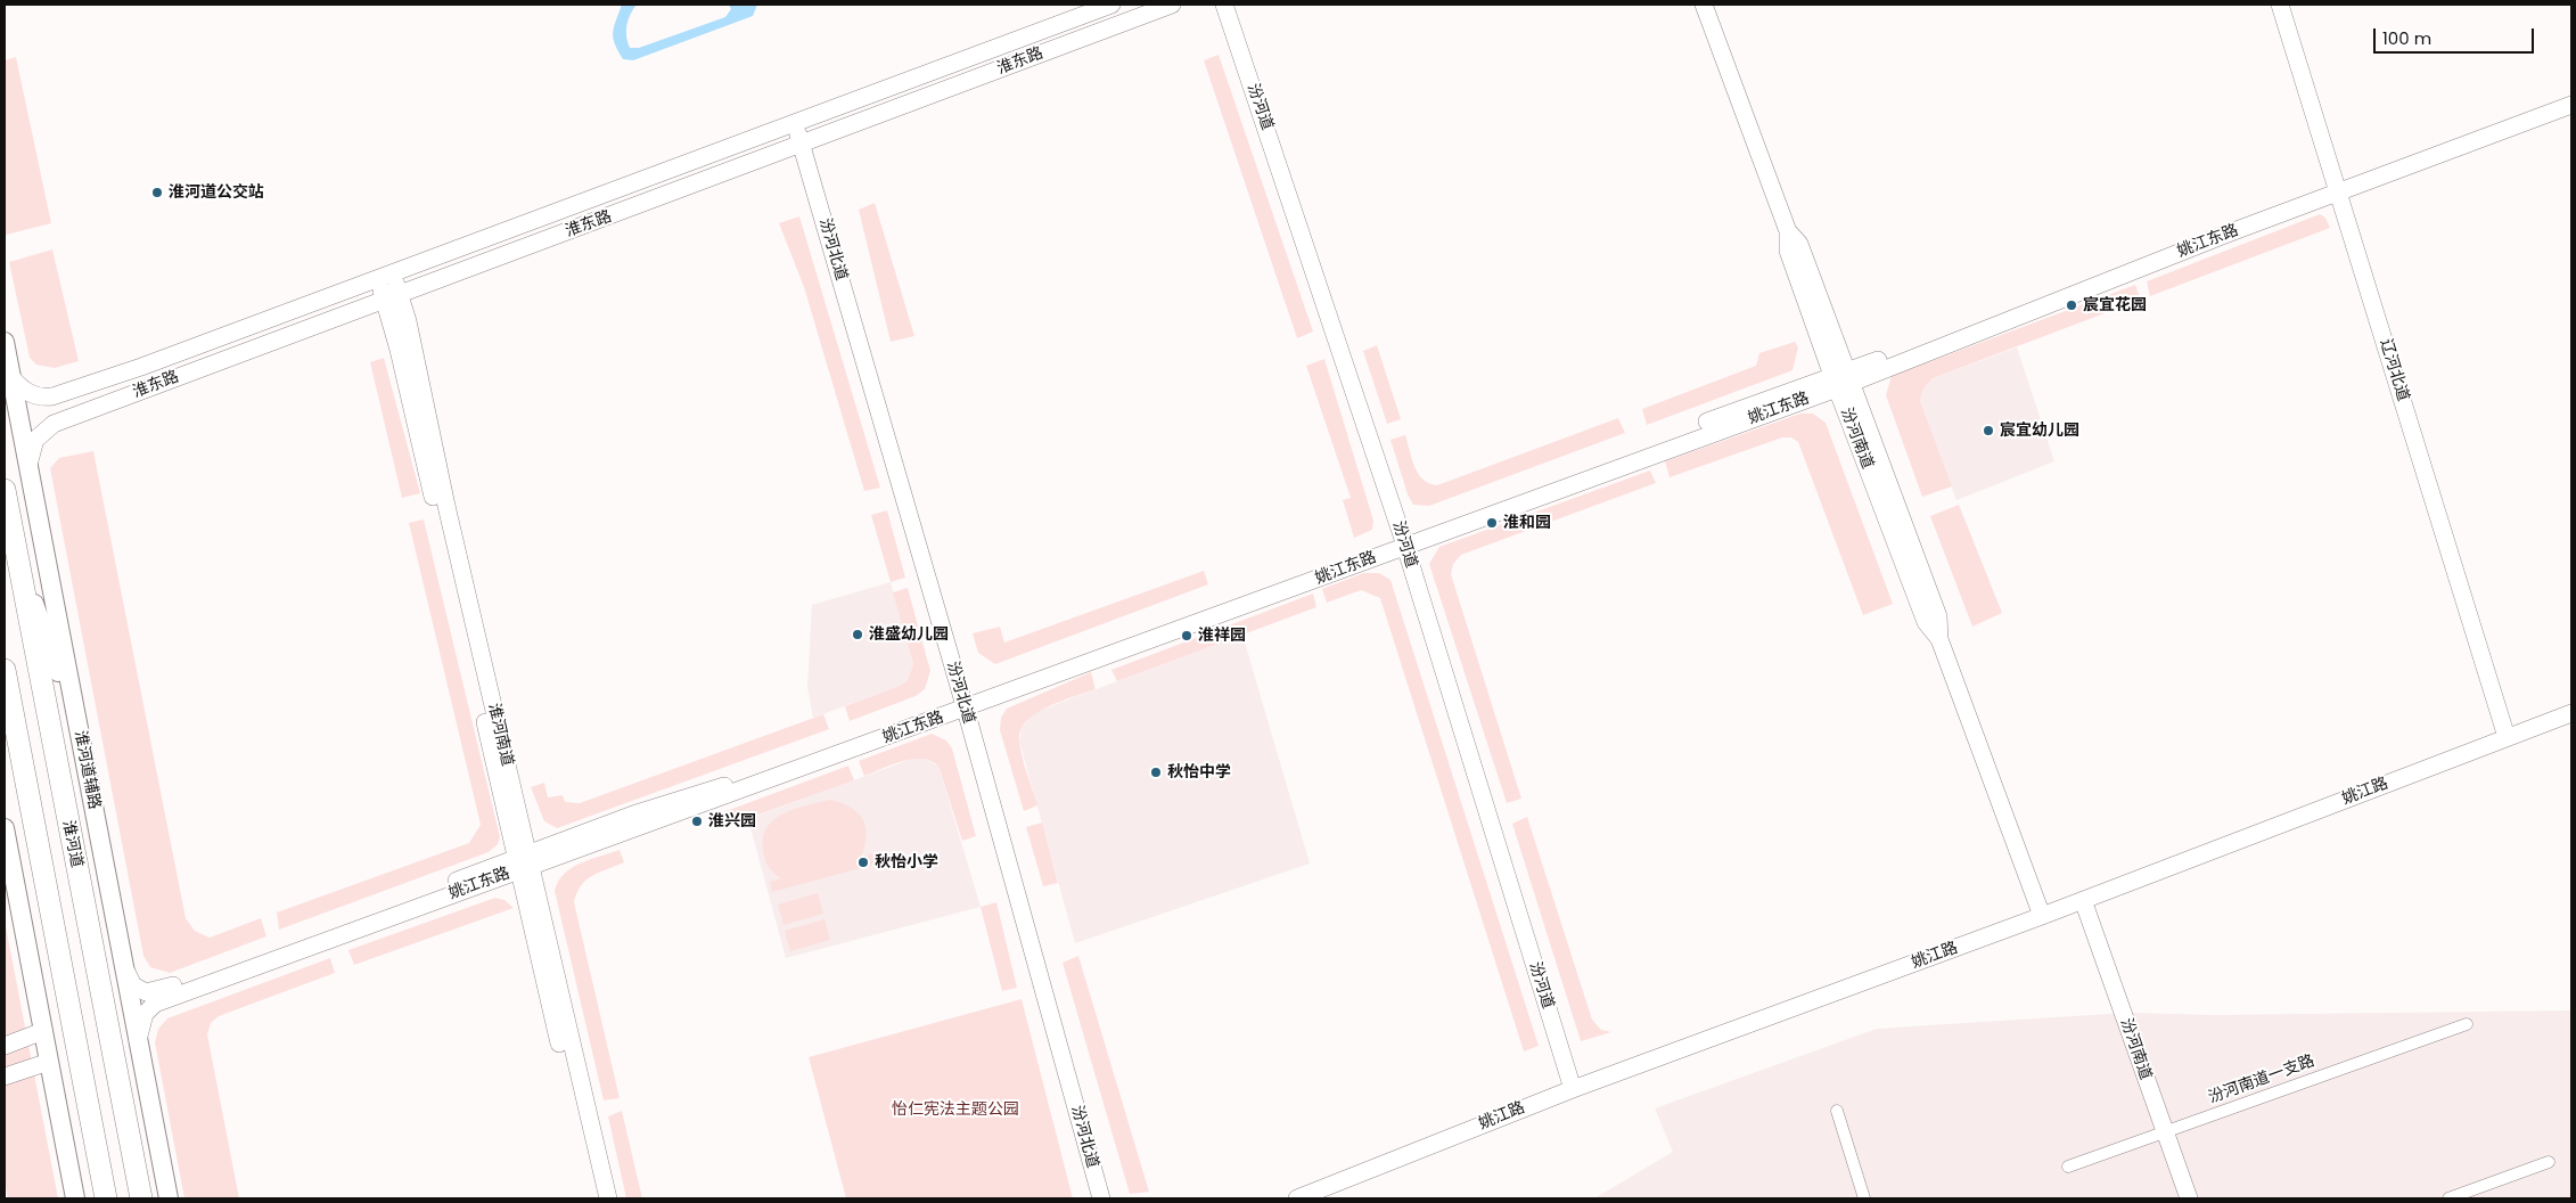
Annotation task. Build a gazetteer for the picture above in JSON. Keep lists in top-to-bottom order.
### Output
{
  "streets": {
    "highway": ["淮河道"],
    "main road": ["淮河道辅路"],
    "street": [
      "淮东路",
      "汾河道",
      "姚江东路",
      "汾河北道",
      "辽河北道",
      "汾河南道",
      "淮河南道",
      "姚江路",
      "汾河南道一支路"
    ]
  },
  "crossings": [
    ["淮东路", "汾河北道"],
    ["淮东路", "淮河南道"],
    ["淮东路", "淮河道辅路"],
    ["汾河道", "姚江东路"],
    ["汾河道", "姚江路"],
    ["姚江东路", "汾河北道"],
    ["姚江东路", "辽河北道"],
    ["姚江东路", "汾河南道"],
    ["姚江东路", "淮河南道"],
    ["姚江东路", "淮河道辅路"],
    ["辽河北道", "姚江路"],
    ["汾河南道", "姚江路"],
    ["汾河南道", "汾河南道一支路"]
  ],
  "parks": ["怡仁宪法主题公园"],
  "places": [
    "淮河道公交站",
    "宸宜花园",
    "宸宜幼儿园",
    "淮和园",
    "淮盛幼儿园",
    "淮祥园",
    "秋怡中学",
    "淮兴园",
    "秋怡小学"
  ],
  "scale_bar": "100 m"
}
